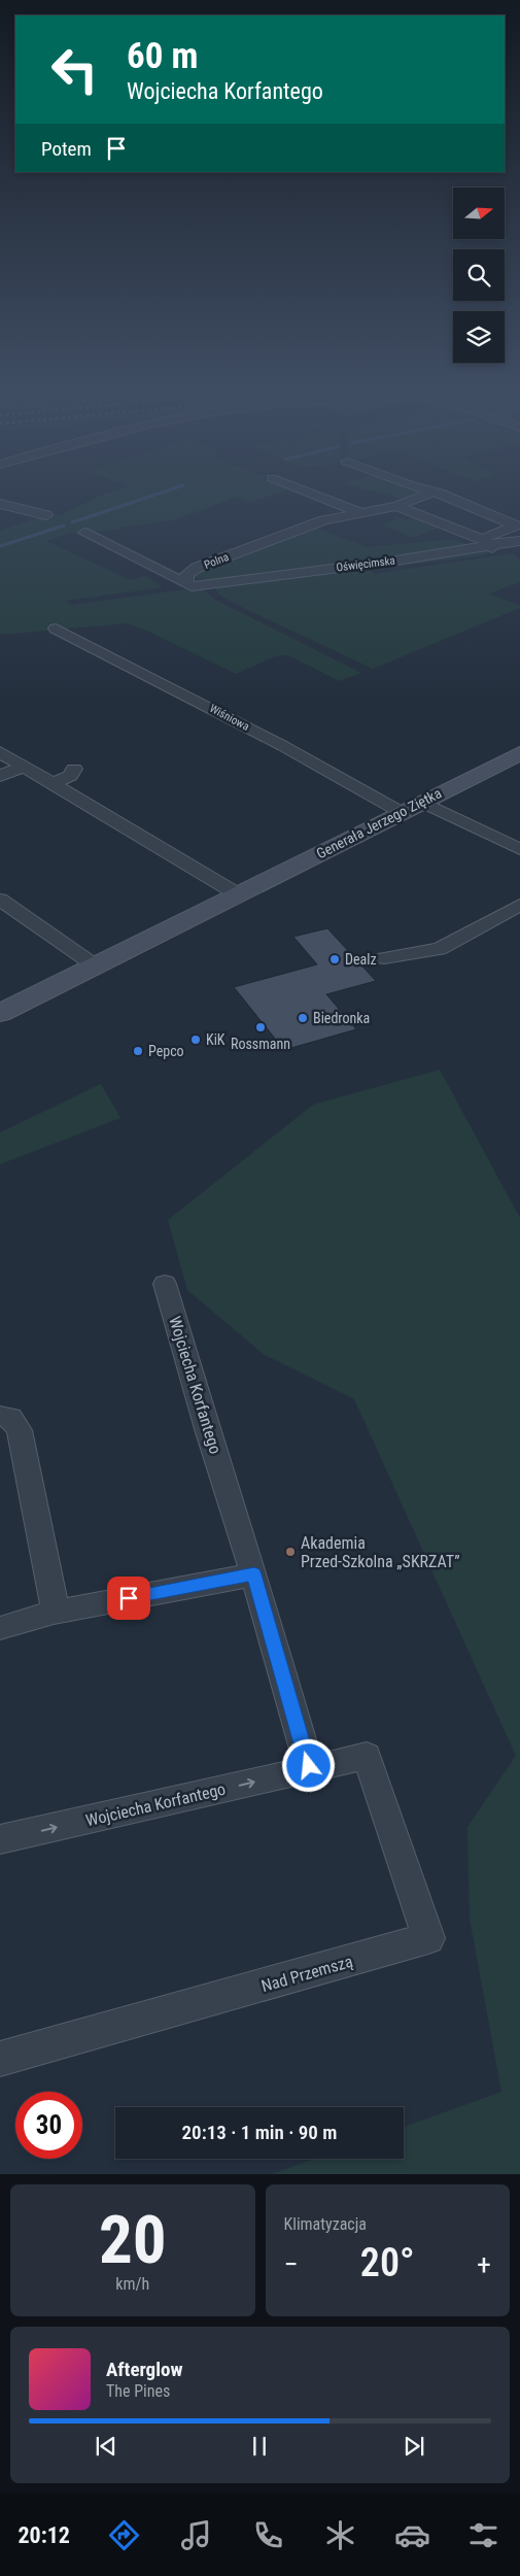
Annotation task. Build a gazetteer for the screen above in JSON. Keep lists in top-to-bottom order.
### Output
{
  "streets": {
    "main road": ["Generała Jerzego Ziętka"],
    "street": [
      "Polna",
      "Oświęcimska",
      "Wiśniowa",
      "Wojciecha Korfantego",
      "Nad Przemszą"
    ]
  },
  "crossings": [
    ["Polna", "Oświęcimska"],
    ["Wiśniowa", "Generała Jerzego Ziętka"],
    ["Wojciecha Korfantego", "Nad Przemszą"]
  ],
  "one_way": ["Wojciecha Korfantego"],
  "places": [
    "Dealz",
    "Biedronka",
    "Rossmann",
    "KiK",
    "Pepco",
    "Akademia Przed-Szkolna „SKRZAT”"
  ],
  "north": "right",
  "page": {
    "turn": ["60 m", "Wojciecha Korfantego"],
    "then": "Potem",
    "limit": "30",
    "trip": "20:13 · 1 min · 90 m",
    "tile": [
      ["20", "km/h"],
      "Klimatyzacja"
    ],
    "heat": ["−", "20°", "+"],
    "song": ["Afterglow", "The Pines"],
    "tabs": "20:12"
  }
}
